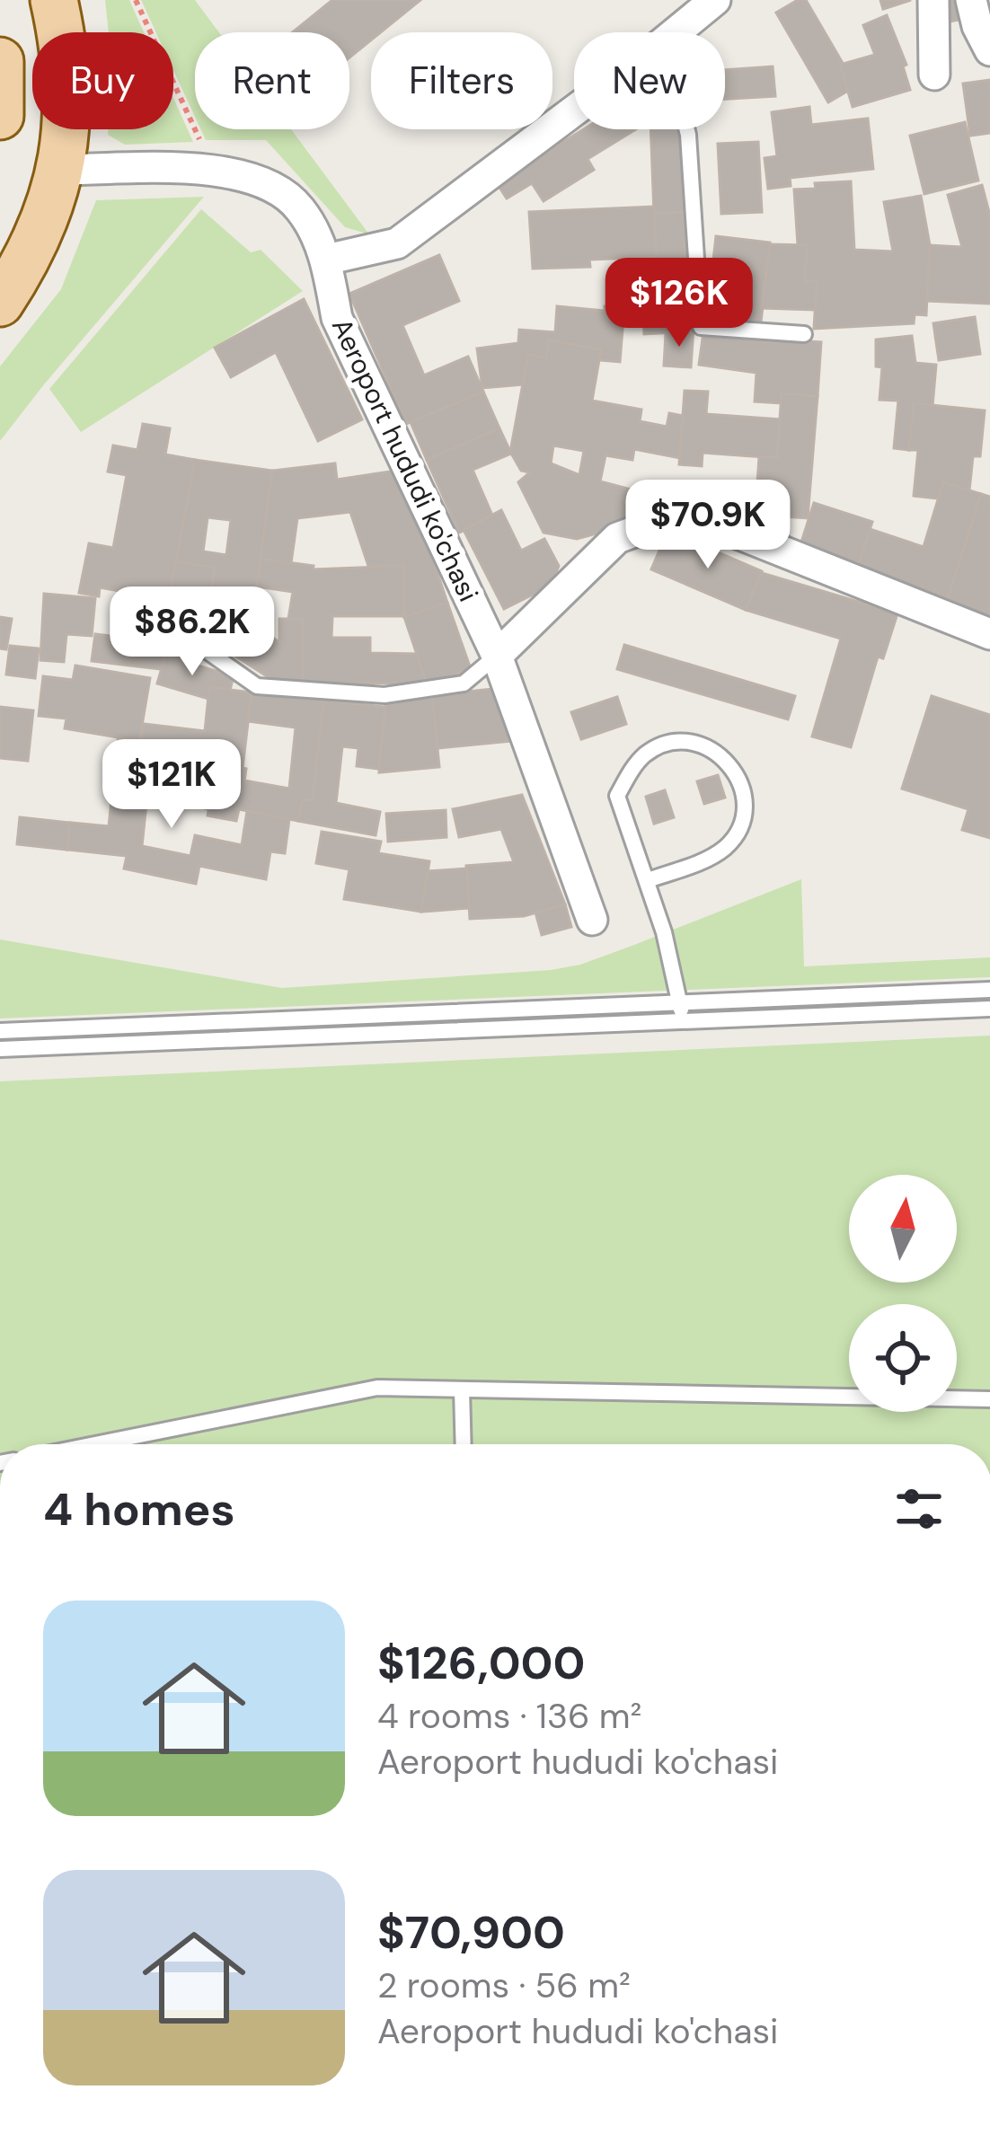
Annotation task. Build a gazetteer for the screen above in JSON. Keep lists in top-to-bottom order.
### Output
{
  "streets": {
    "street": ["Aeroport hududi ko'chasi"]
  },
  "north": "top",
  "page": {
    "chip": [
      "Buy",
      "Rent",
      "Filters",
      "New"
    ],
    "price": [
      "$126K",
      "$70.9K",
      "$86.2K",
      "$121K"
    ],
    "heading": "4 homes",
    "list": [
      {
        "name": "$126,000",
        "note": "4 rooms · 136 m² · Aeroport hududi ko'chasi"
      },
      {
        "name": "$70,900",
        "note": "2 rooms · 56 m² · Aeroport hududi ko'chasi"
      }
    ]
  }
}
